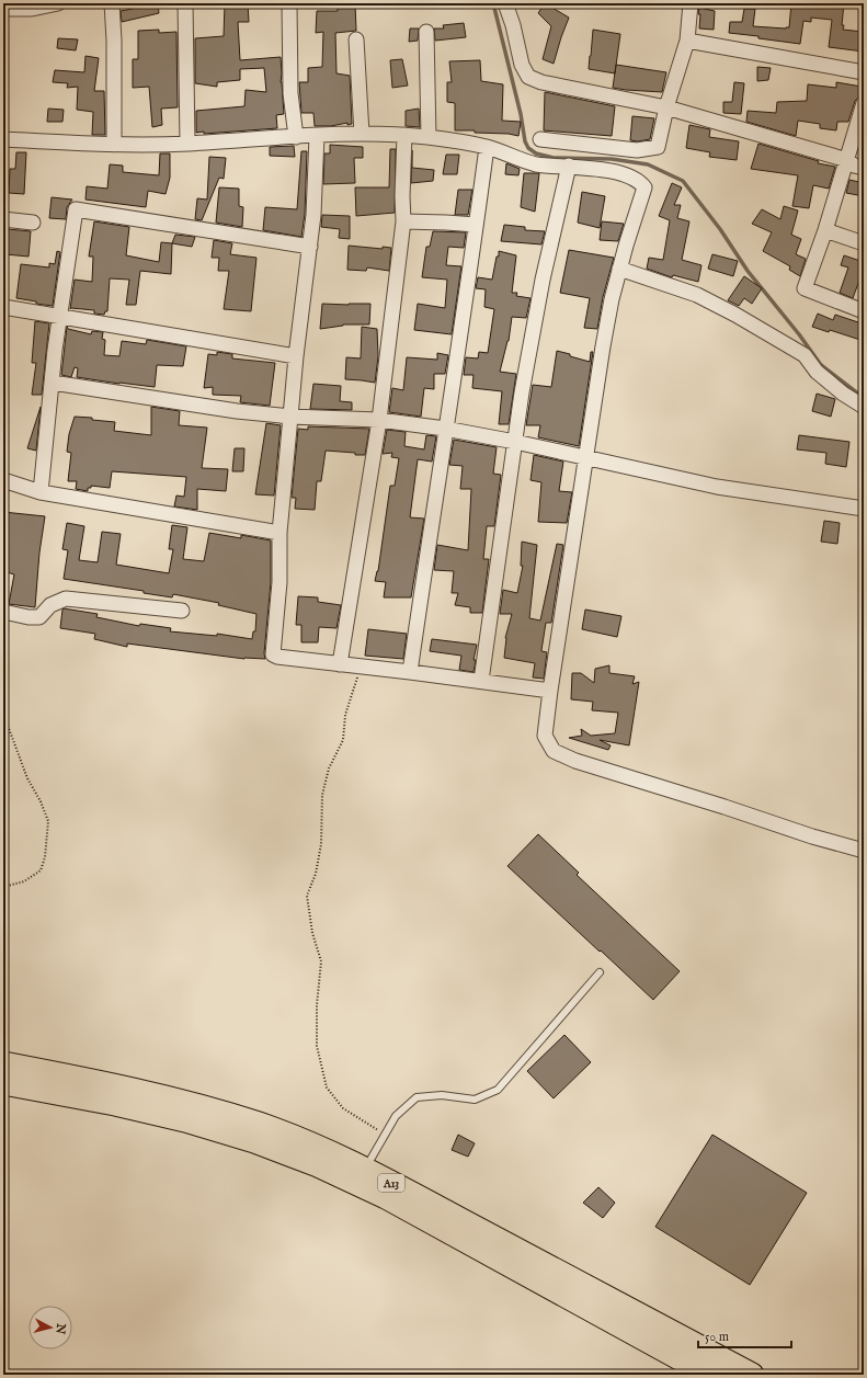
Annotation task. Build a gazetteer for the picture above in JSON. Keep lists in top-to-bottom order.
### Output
{
  "streets": {
    "highway": ["A13"]
  },
  "scale_bar": "50 m",
  "north": "right"
}
